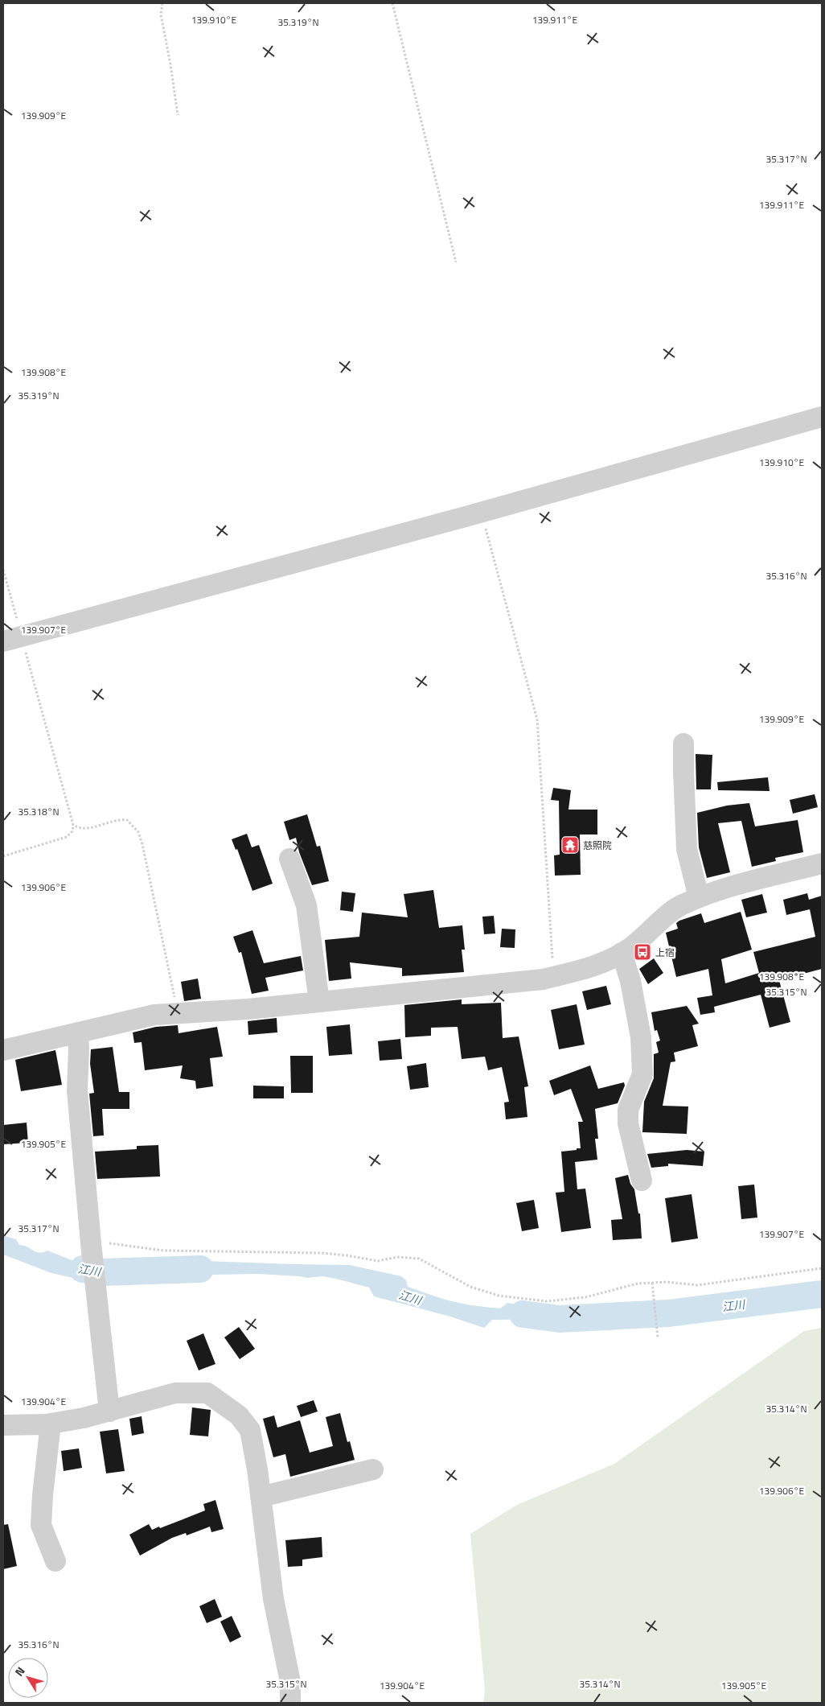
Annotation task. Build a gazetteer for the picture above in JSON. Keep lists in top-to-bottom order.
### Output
{
  "water": ["江川"],
  "places": {
    "temple": ["慈照院"],
    "bus stop": ["上宿"]
  },
  "north": "top left",
  "coordinates": [
    "139.910°E",
    "139.911°E",
    "35.319°N",
    "139.909°E",
    "35.317°N",
    "139.908°E",
    "35.316°N",
    "139.907°E",
    "35.318°N",
    "139.906°E",
    "35.315°N",
    "139.905°E",
    "139.904°E",
    "35.314°N"
  ]
}
